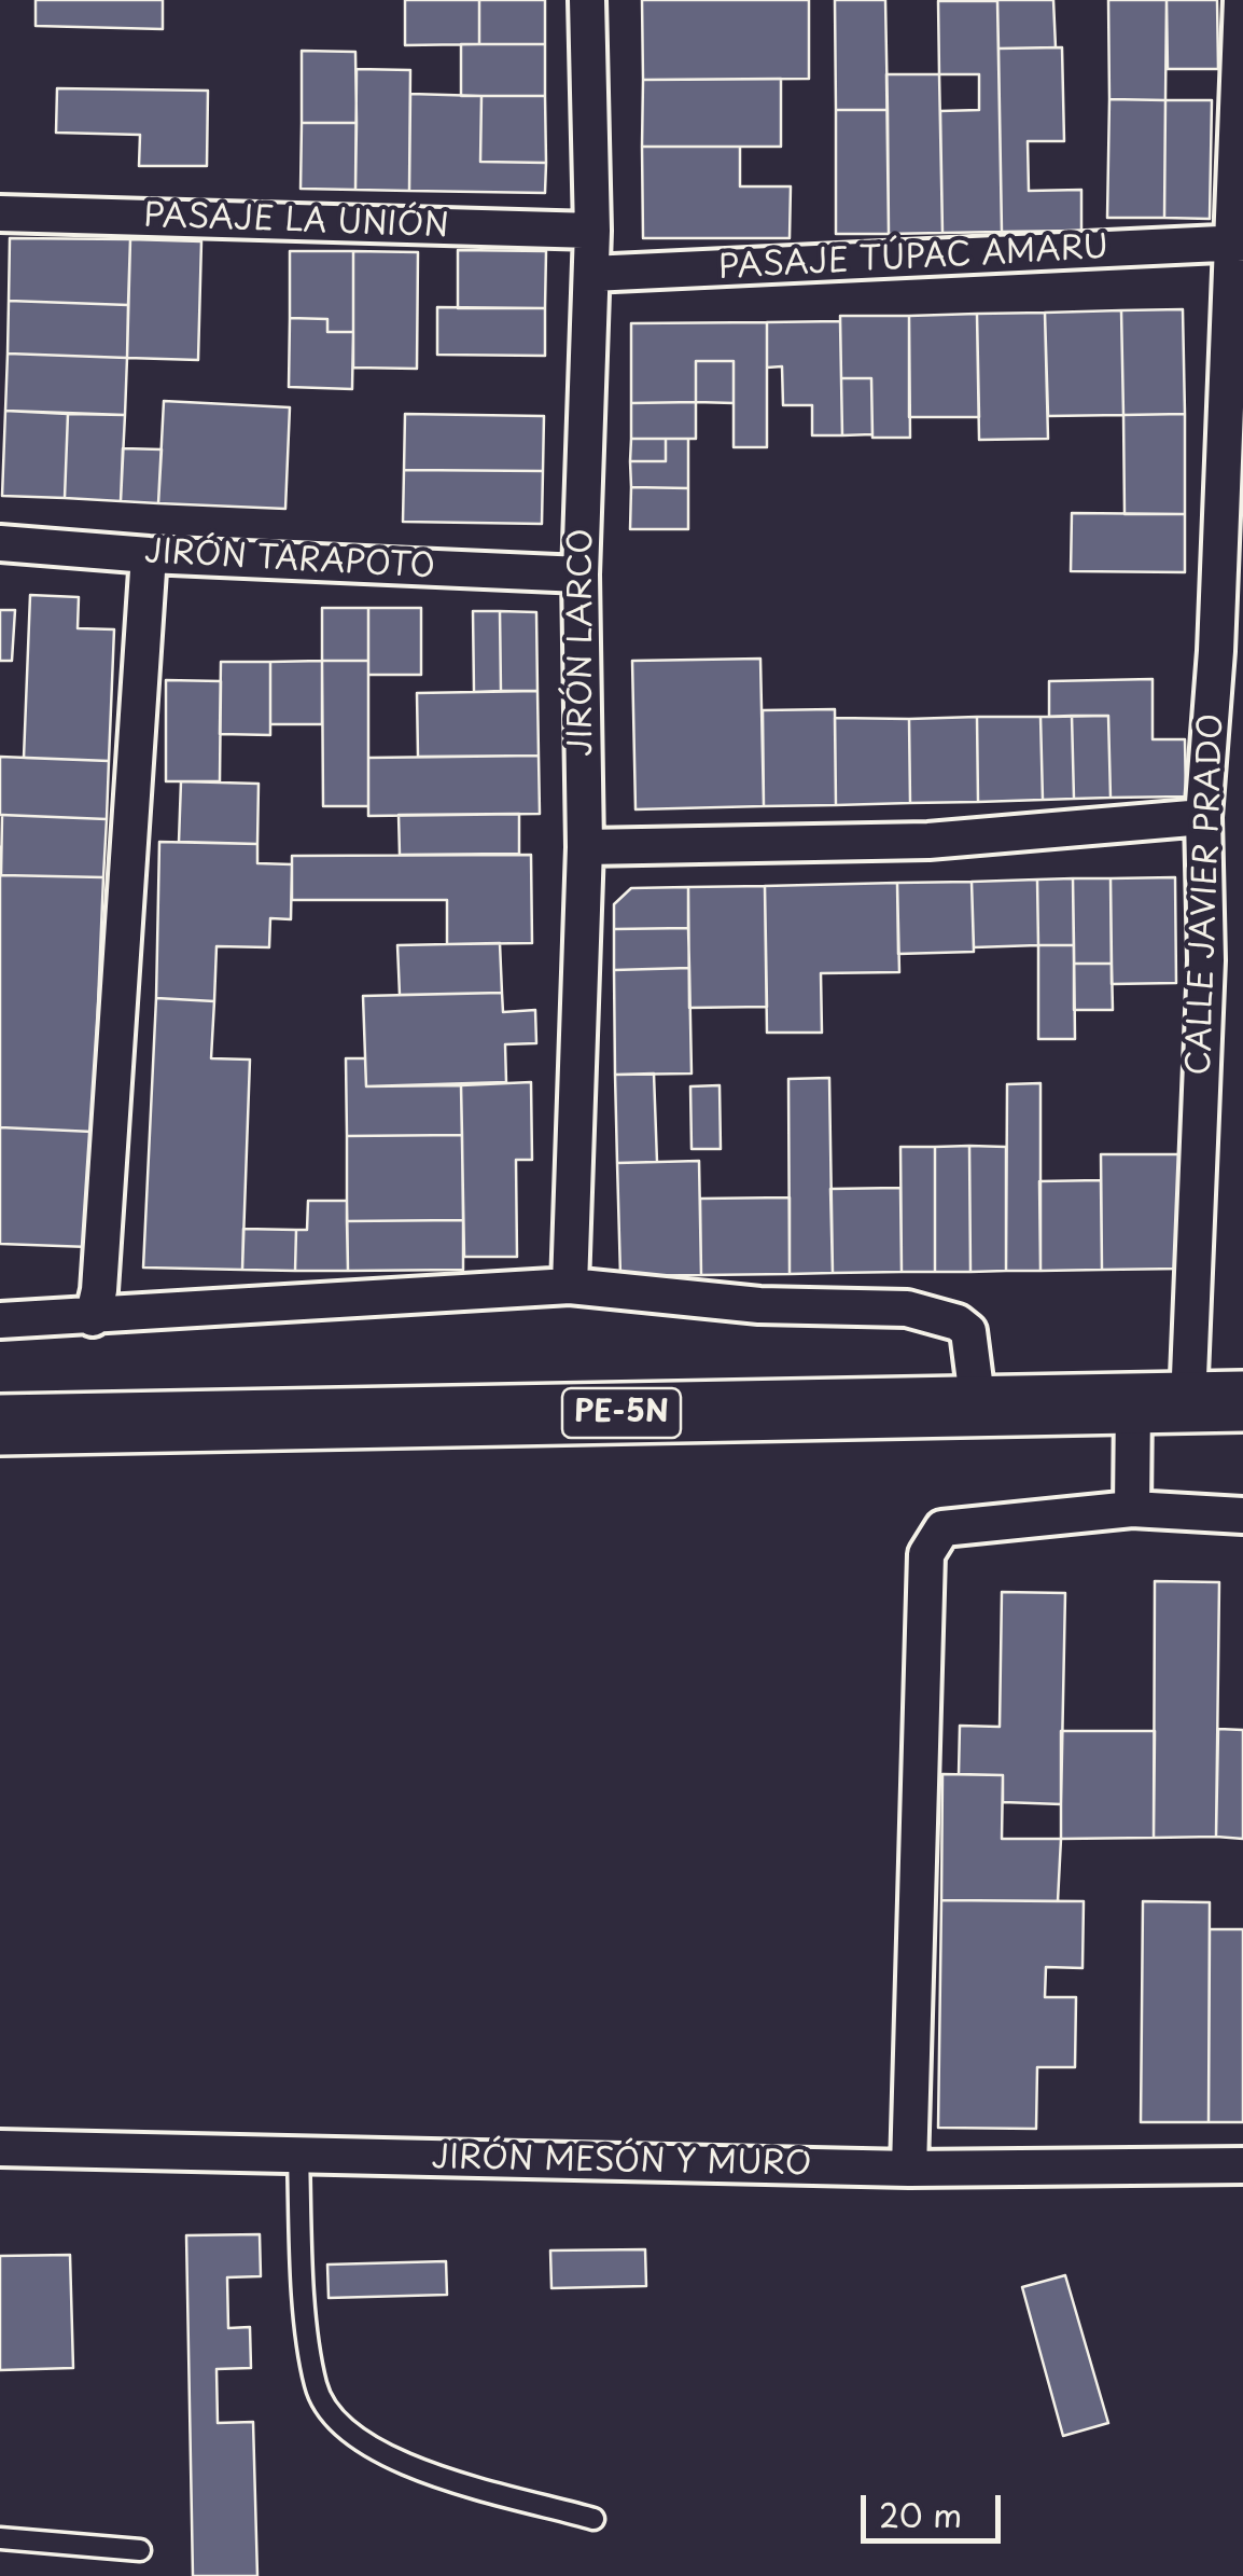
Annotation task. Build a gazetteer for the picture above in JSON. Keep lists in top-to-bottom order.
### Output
{
  "streets": {
    "highway": ["PE-5N"],
    "street": [
      "PASAJE LA UNIÓN",
      "PASAJE TÚPAC AMARU",
      "JIRÓN TARAPOTO",
      "JIRÓN LARCO",
      "CALLE JAVIER PRADO",
      "JIRÓN MESÓN Y MURO"
    ]
  },
  "crossings": [
    ["PASAJE LA UNIÓN", "JIRÓN LARCO"],
    ["PASAJE TÚPAC AMARU", "JIRÓN LARCO"],
    ["PASAJE TÚPAC AMARU", "CALLE JAVIER PRADO"],
    ["JIRÓN TARAPOTO", "JIRÓN LARCO"],
    ["CALLE JAVIER PRADO", "PE-5N"]
  ],
  "scale_bar": "20 m"
}
